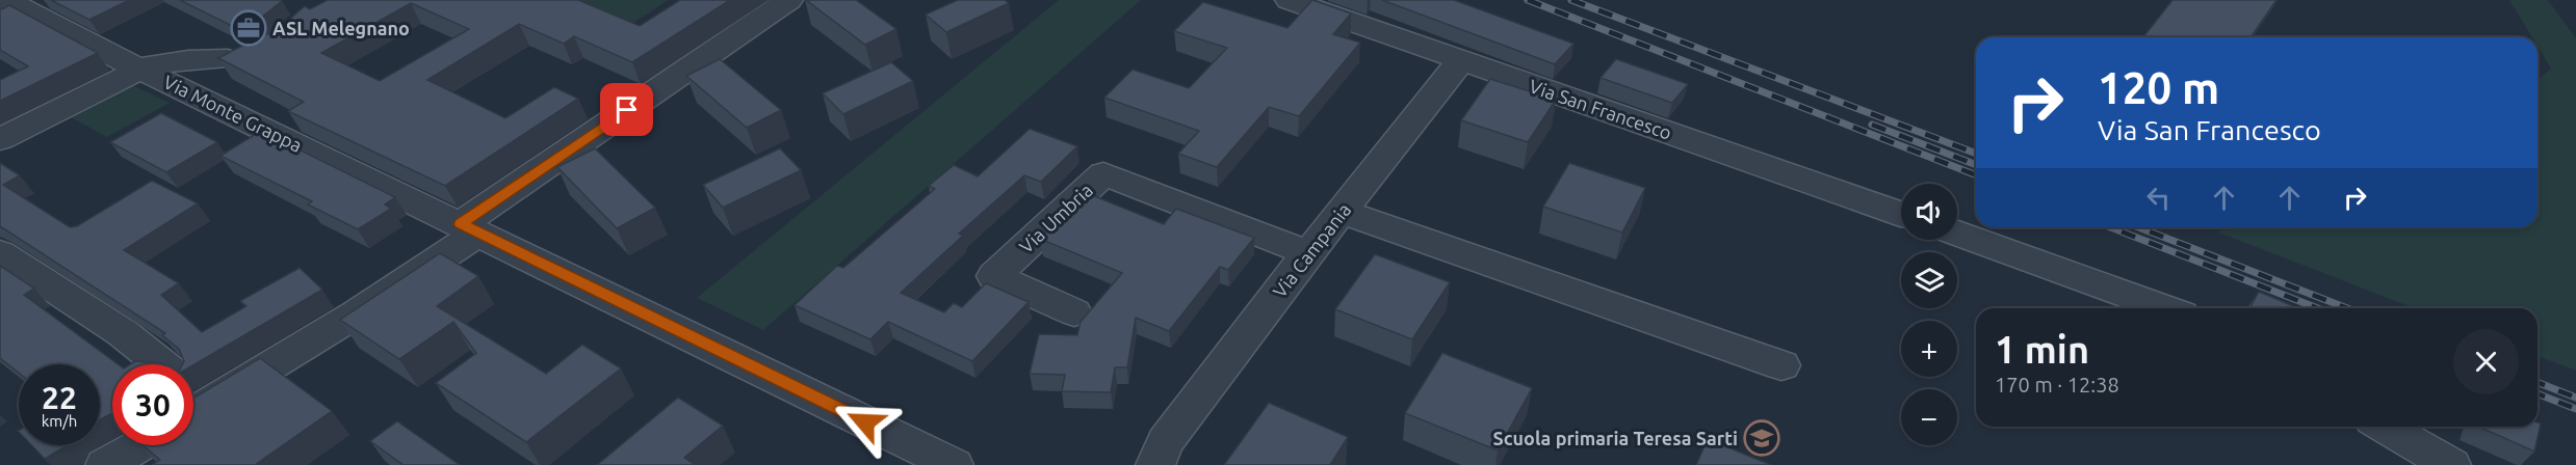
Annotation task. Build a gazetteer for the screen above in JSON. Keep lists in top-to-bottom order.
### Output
{
  "streets": {
    "street": [
      "Via San Francesco",
      "Via Monte Grappa",
      "Via Umbria",
      "Via Campania"
    ]
  },
  "crossings": [
    ["Via San Francesco", "Via Campania"],
    ["Via Umbria", "Via Campania"]
  ],
  "places": {
    "office": ["ASL Melegnano"],
    "school or university": ["Scuola primaria Teresa Sarti"]
  },
  "page": {
    "turn": ["120 m", "Via San Francesco"],
    "map_buttons": ["+", "−"],
    "heading": ["1 min", "170 m · 12:38"],
    "speed": "22 km/h",
    "limit": "30"
  }
}
